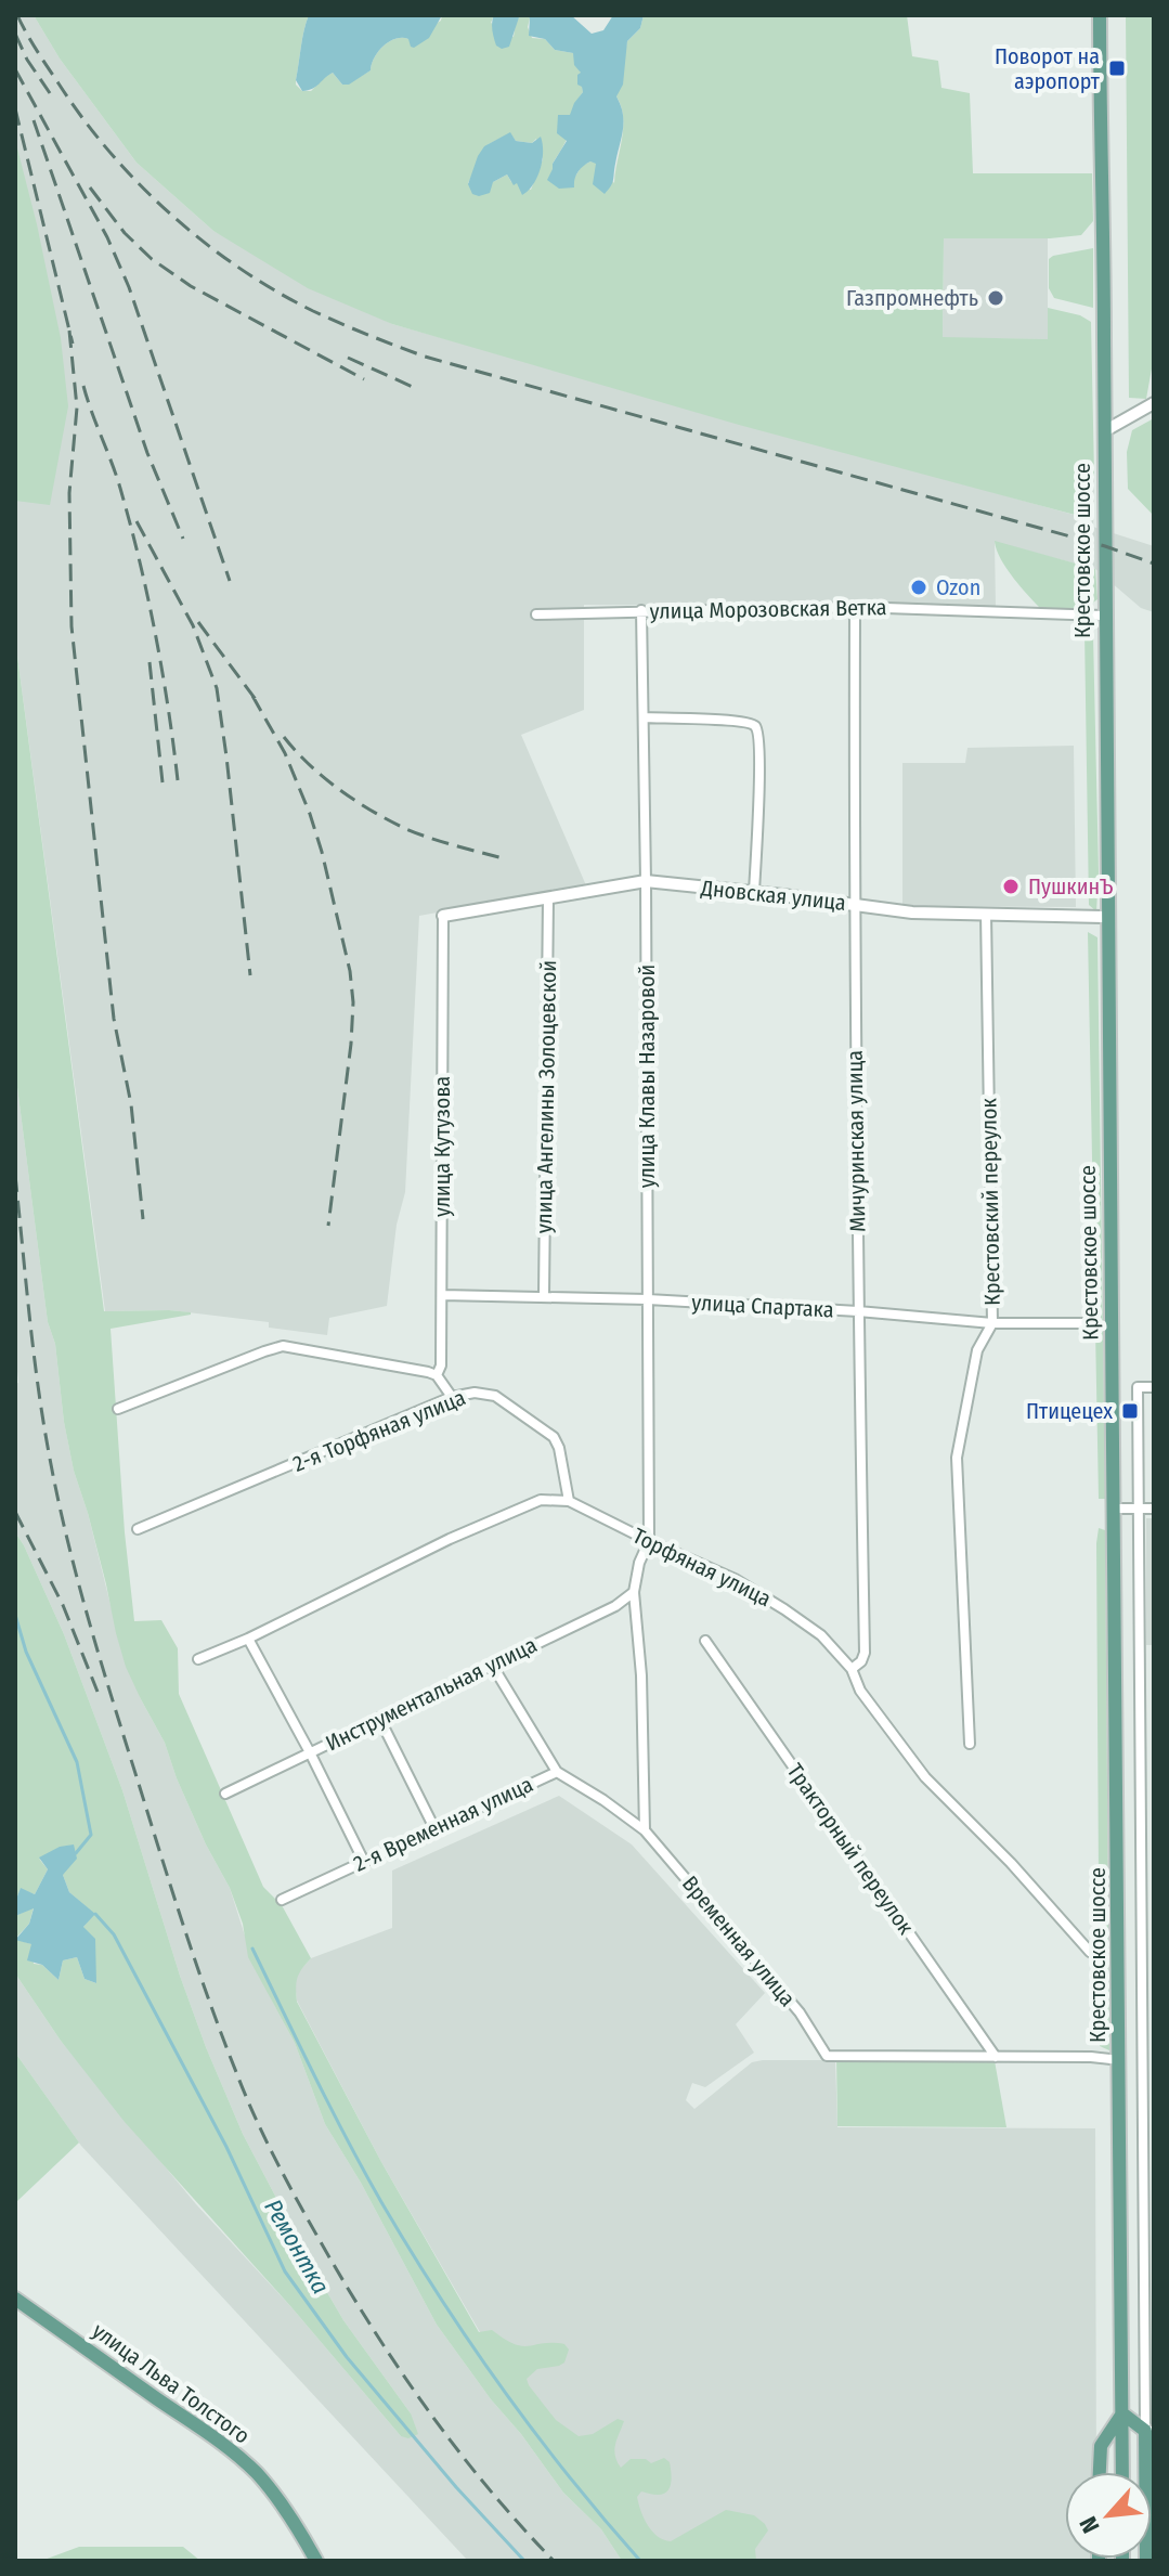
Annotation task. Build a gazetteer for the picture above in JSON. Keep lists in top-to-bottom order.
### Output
{
  "streets": {
    "main road": ["Крестовское шоссе", "улица Льва Толстого"],
    "street": [
      "улица Морозовская Ветка",
      "Дновская улица",
      "улица Клавы Назаровой",
      "улица Ангелины Золоцевской",
      "Мичуринская улица",
      "улица Кутузова",
      "Крестовский переулок",
      "улица Спартака",
      "2-я Торфяная улица",
      "Торфяная улица",
      "Инструментальная улица",
      "2-я Временная улица",
      "Тракторный переулок",
      "Временная улица"
    ]
  },
  "crossings": [
    ["Крестовское шоссе", "улица Морозовская Ветка"],
    ["Крестовское шоссе", "Дновская улица"],
    ["Крестовское шоссе", "Временная улица"],
    ["улица Морозовская Ветка", "улица Клавы Назаровой"],
    ["улица Морозовская Ветка", "Мичуринская улица"],
    ["Дновская улица", "улица Клавы Назаровой"],
    ["Дновская улица", "улица Ангелины Золоцевской"],
    ["Дновская улица", "Мичуринская улица"],
    ["Дновская улица", "улица Кутузова"],
    ["Дновская улица", "Крестовский переулок"],
    ["улица Клавы Назаровой", "улица Спартака"],
    ["улица Клавы Назаровой", "Торфяная улица"],
    ["улица Ангелины Золоцевской", "улица Спартака"],
    ["Мичуринская улица", "улица Спартака"],
    ["Мичуринская улица", "Торфяная улица"],
    ["улица Кутузова", "улица Спартака"],
    ["Крестовский переулок", "улица Спартака"],
    ["2-я Торфяная улица", "Торфяная улица"],
    ["2-я Временная улица", "Временная улица"],
    ["Тракторный переулок", "Временная улица"]
  ],
  "water": ["Ремонтка"],
  "places": {
    "transit": ["Поворот на аэропорт", "Птицецех"],
    "other": ["Газпромнефть", "Ozon", "ПушкинЪ"]
  },
  "north": "bottom left"
}
